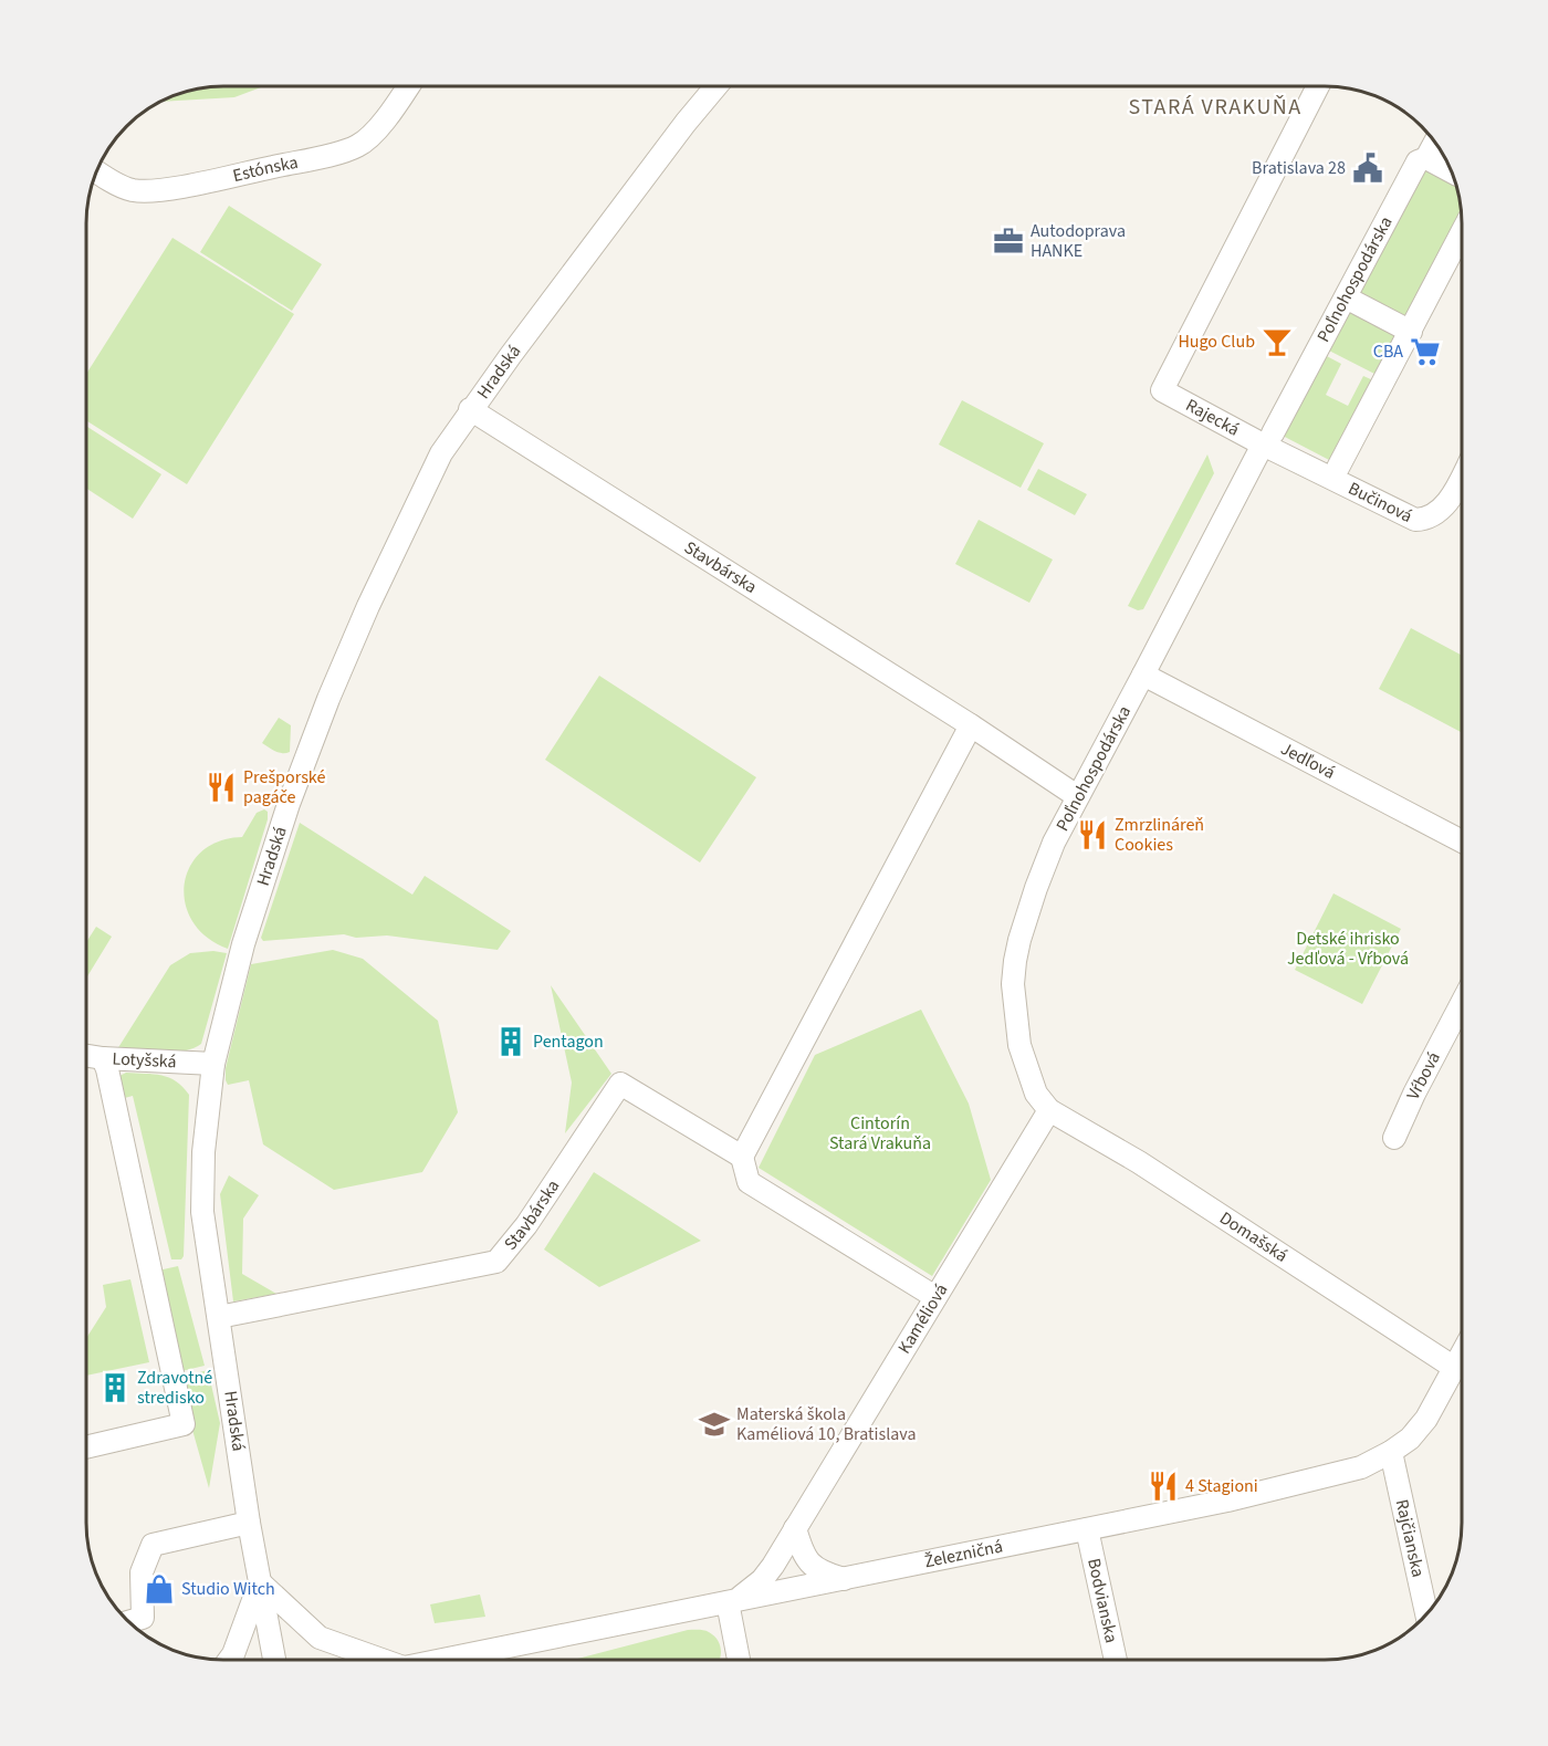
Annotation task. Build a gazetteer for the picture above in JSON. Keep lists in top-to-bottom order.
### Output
{
  "streets": {
    "street": [
      "Estónska",
      "Poľnohospodárska",
      "Hradská",
      "Rajecká",
      "Bučinová",
      "Stavbárska",
      "Jedľová",
      "Lotyšská",
      "Vŕbová",
      "Domašská",
      "Kaméliová",
      "Rajčianska",
      "Železničná",
      "Bodvianska"
    ]
  },
  "crossings": [
    ["Poľnohospodárska", "Rajecká"],
    ["Poľnohospodárska", "Bučinová"],
    ["Poľnohospodárska", "Stavbárska"],
    ["Poľnohospodárska", "Jedľová"],
    ["Poľnohospodárska", "Domašská"],
    ["Poľnohospodárska", "Kaméliová"],
    ["Hradská", "Stavbárska"],
    ["Hradská", "Lotyšská"],
    ["Rajecká", "Bučinová"],
    ["Domašská", "Kaméliová"],
    ["Domašská", "Železničná"],
    ["Kaméliová", "Železničná"],
    ["Rajčianska", "Železničná"],
    ["Železničná", "Bodvianska"]
  ],
  "districts": ["STARÁ VRAKUŇA"],
  "parks": ["Detské ihrisko Jedľová - Vŕbová", "Cintorín Stará Vrakuňa"],
  "places": {
    "public building": ["Bratislava 28"],
    "office": ["Autodoprava HANKE"],
    "bar": ["Hugo Club"],
    "supermarket": ["CBA"],
    "restaurant": ["Prešporské pagáče", "Zmrzlináreň Cookies", "4 Stagioni"],
    "building": ["Pentagon", "Zdravotné stredisko"],
    "school or university": ["Materská škola Kaméliová 10, Bratislava"],
    "shop": ["Studio Witch"]
  }
}
